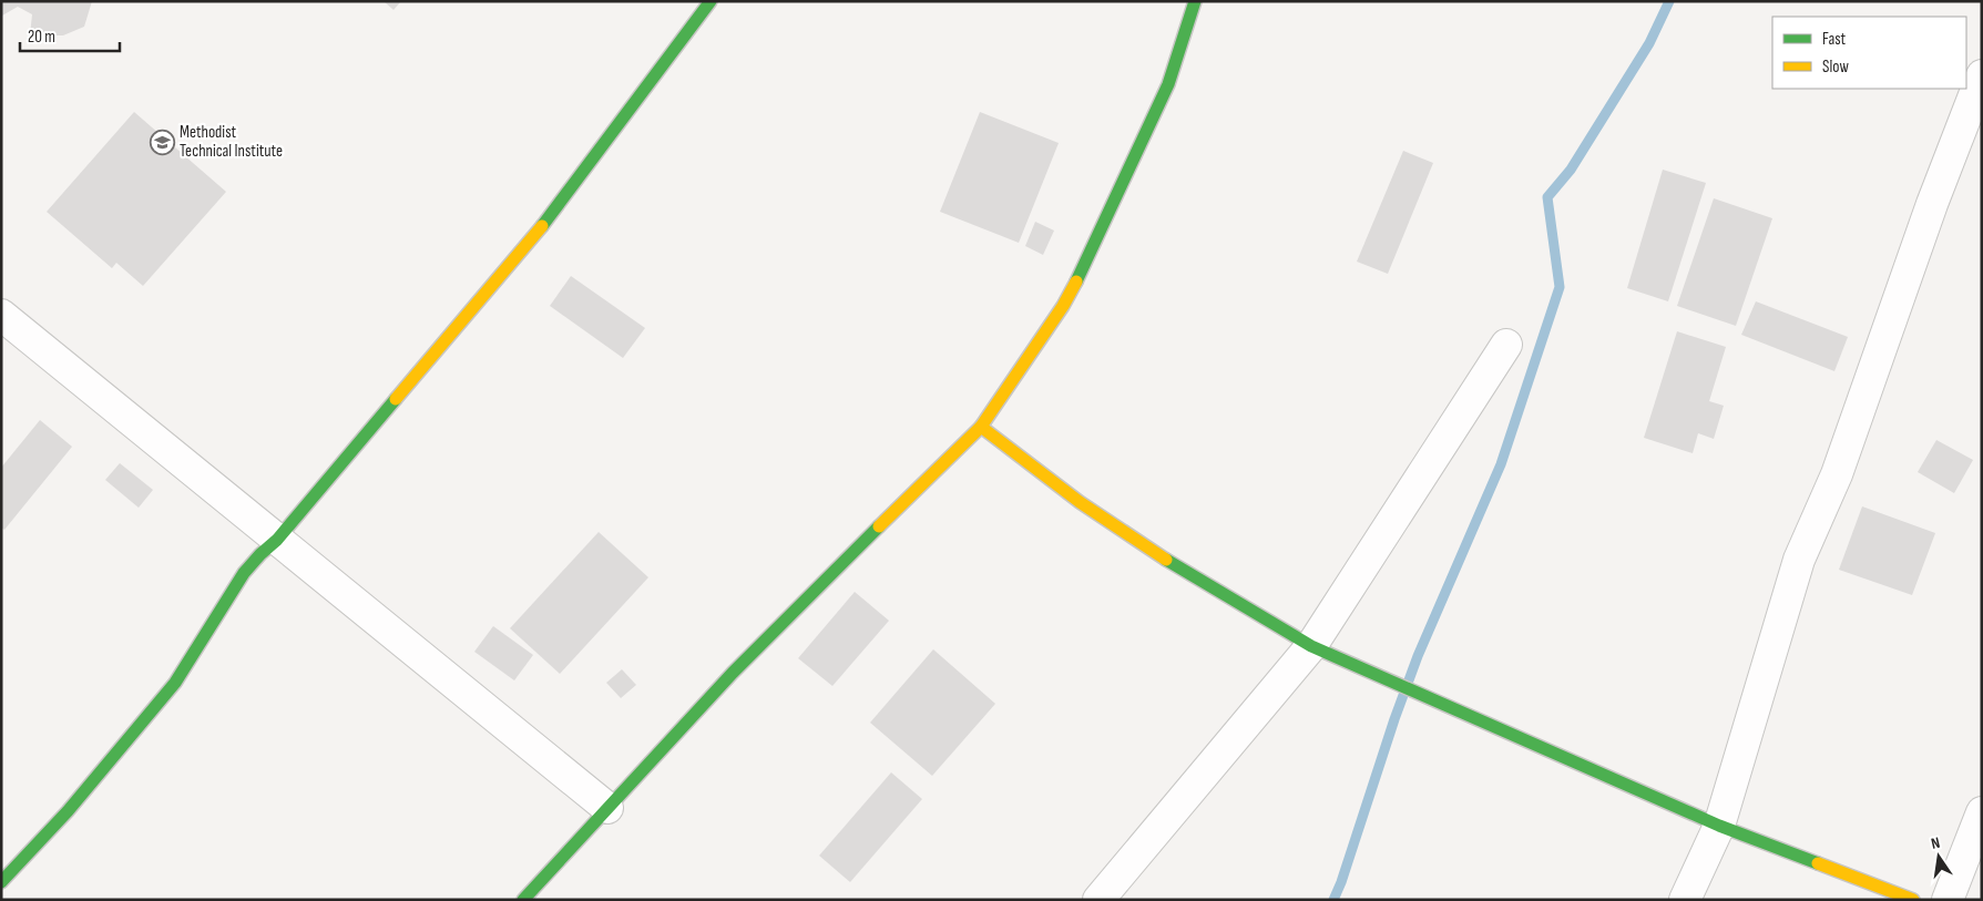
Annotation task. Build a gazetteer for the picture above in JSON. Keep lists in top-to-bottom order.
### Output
{
  "places": {
    "school or university": ["Methodist Technical Institute"]
  },
  "legend": ["Fast", "Slow"],
  "scale_bar": "20 m",
  "north": "top"
}
